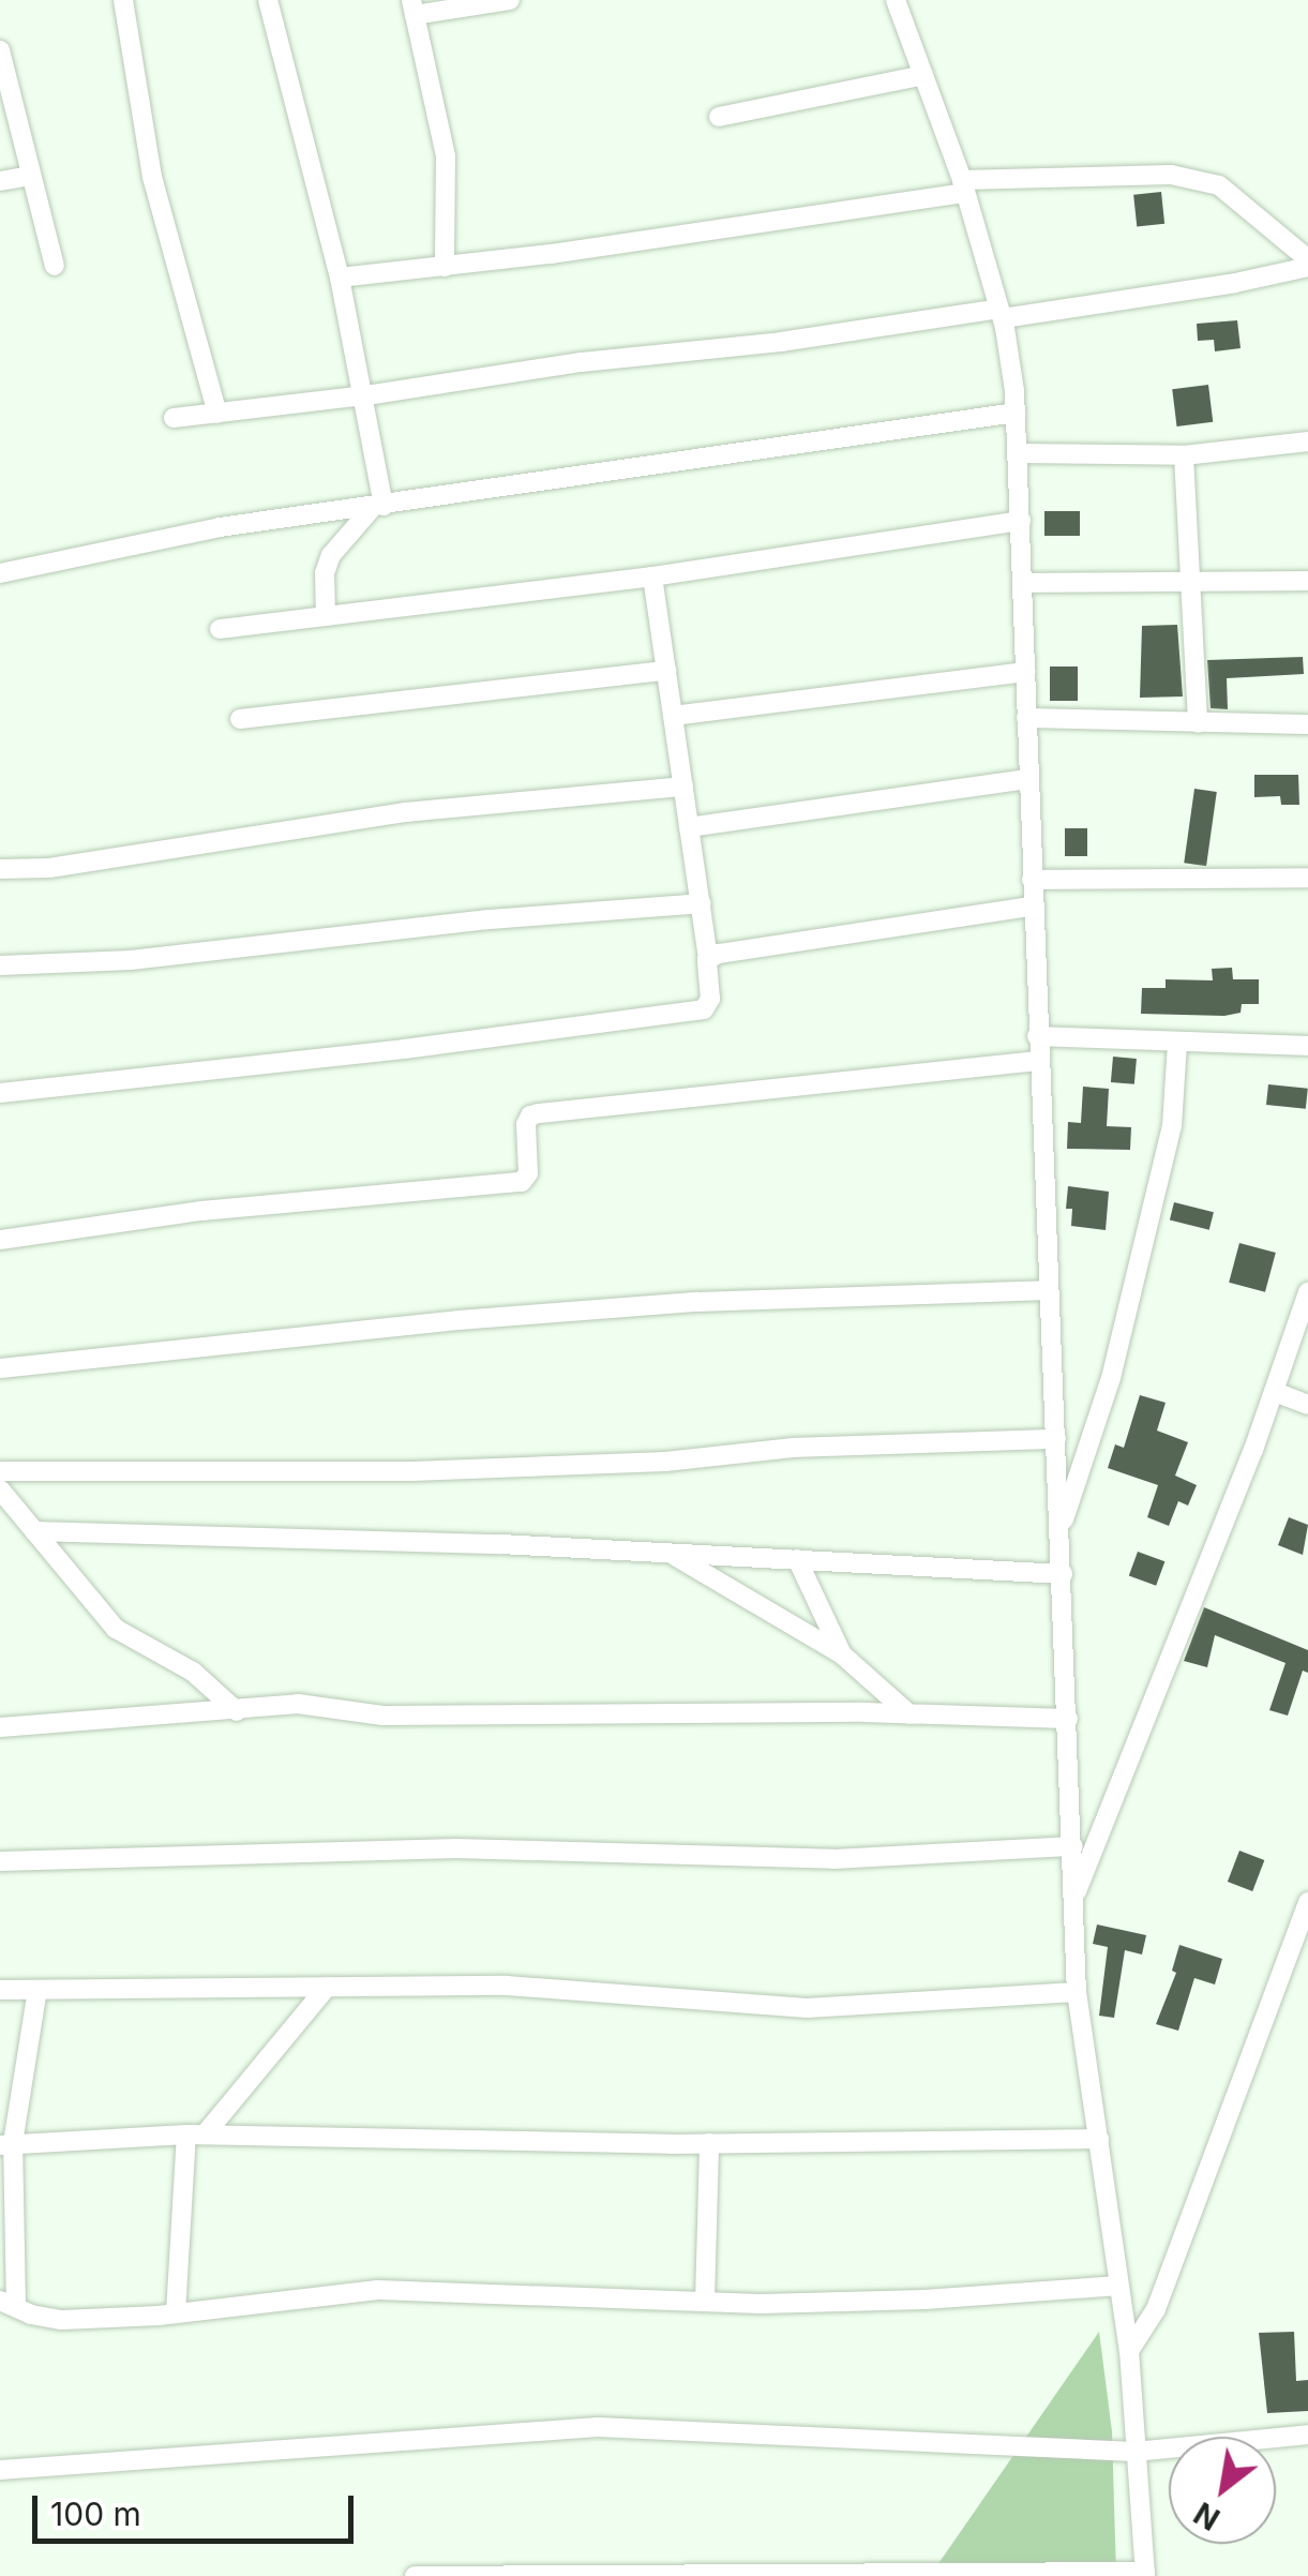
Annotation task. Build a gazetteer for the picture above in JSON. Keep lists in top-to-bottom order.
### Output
{
  "scale_bar": "100 m",
  "north": "bottom left"
}
